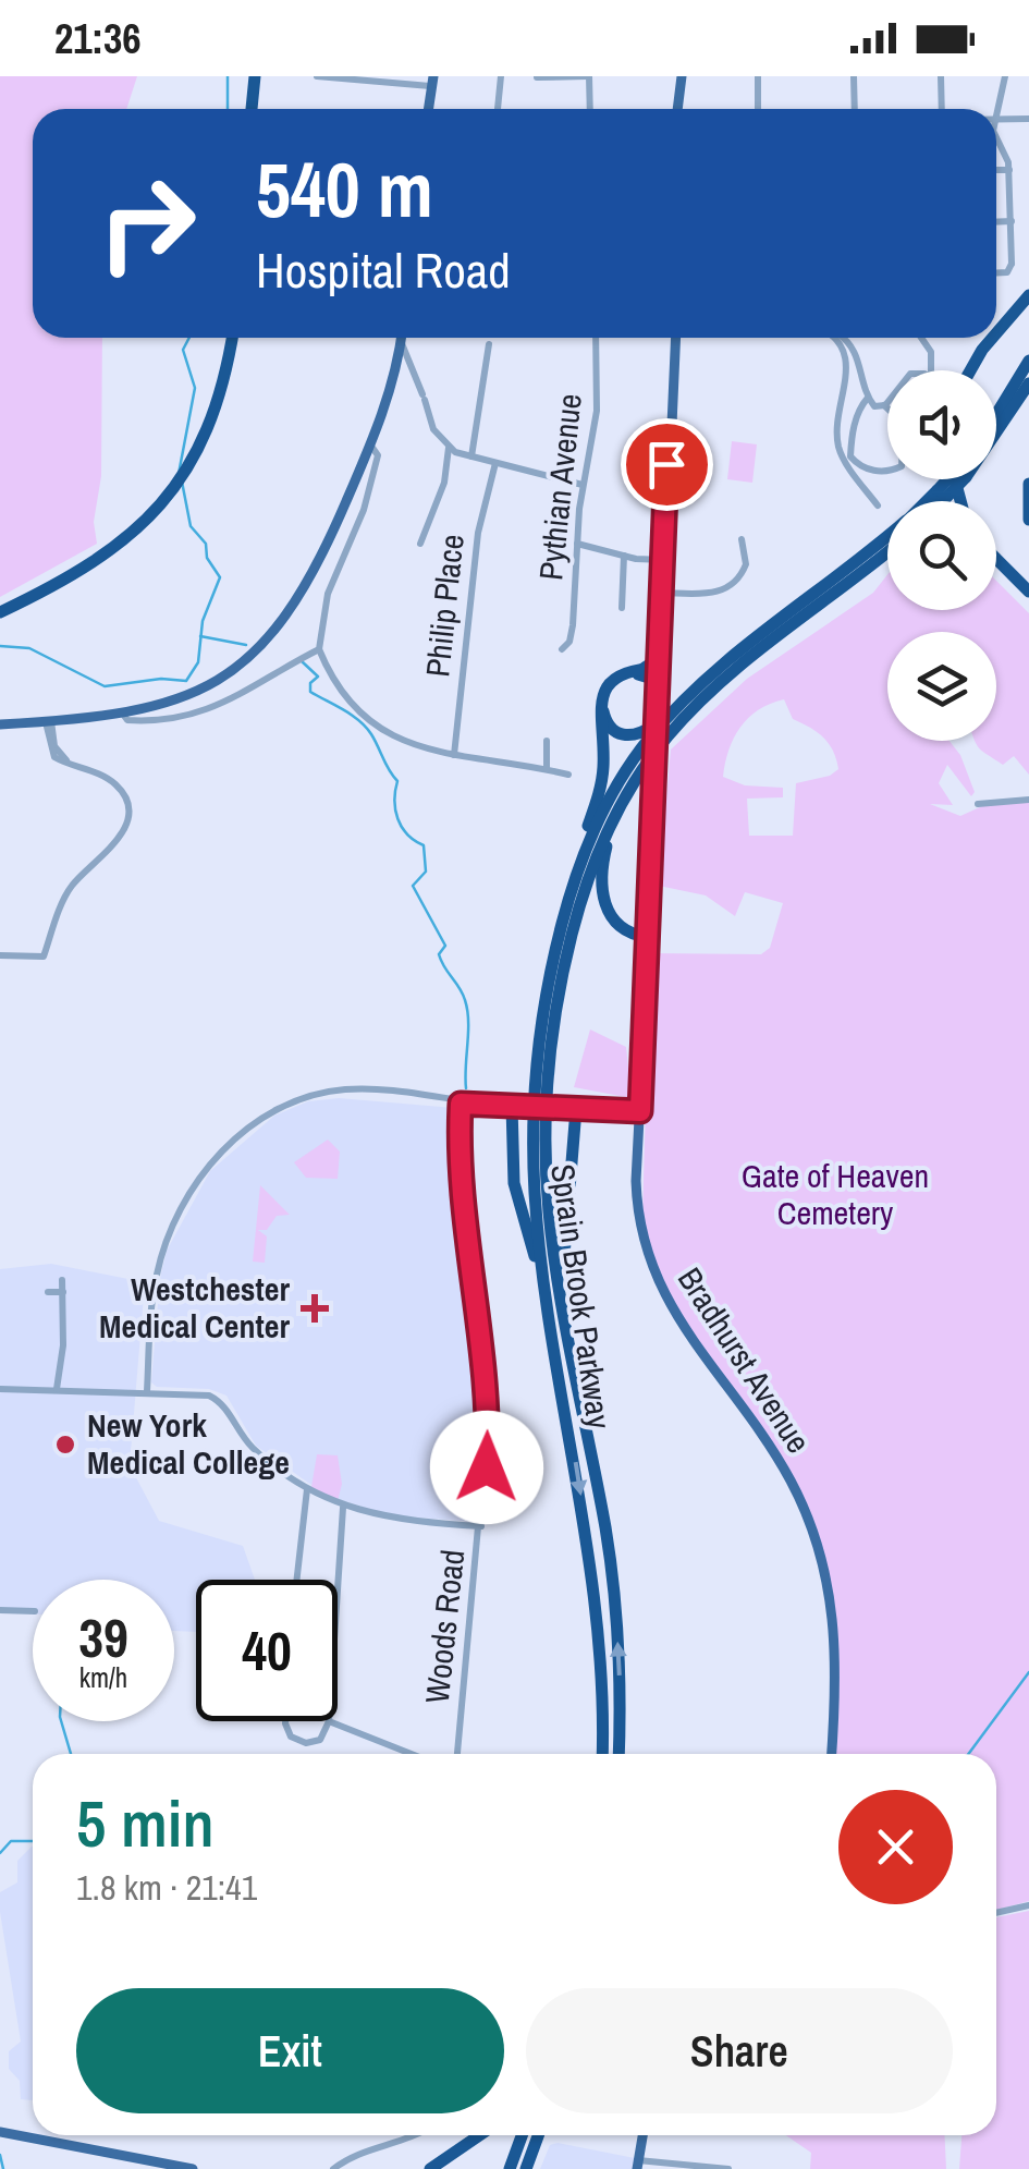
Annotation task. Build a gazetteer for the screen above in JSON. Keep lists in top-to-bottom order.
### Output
{
  "streets": {
    "highway": ["Sprain Brook Parkway"],
    "main road": ["Bradhurst Avenue"],
    "street": ["Pythian Avenue", "Philip Place", "Woods Road"]
  },
  "parks": ["Gate of Heaven Cemetery"],
  "places": {
    "health": ["Westchester Medical Center"],
    "other": ["New York Medical College"]
  },
  "page": {
    "status": "21:36",
    "turn": ["540 m", "Hospital Road"],
    "speed": "39 km/h",
    "limit": "40",
    "heading": ["5 min", "1.8 km · 21:41"],
    "buttons": ["Exit", "Share"]
  }
}
